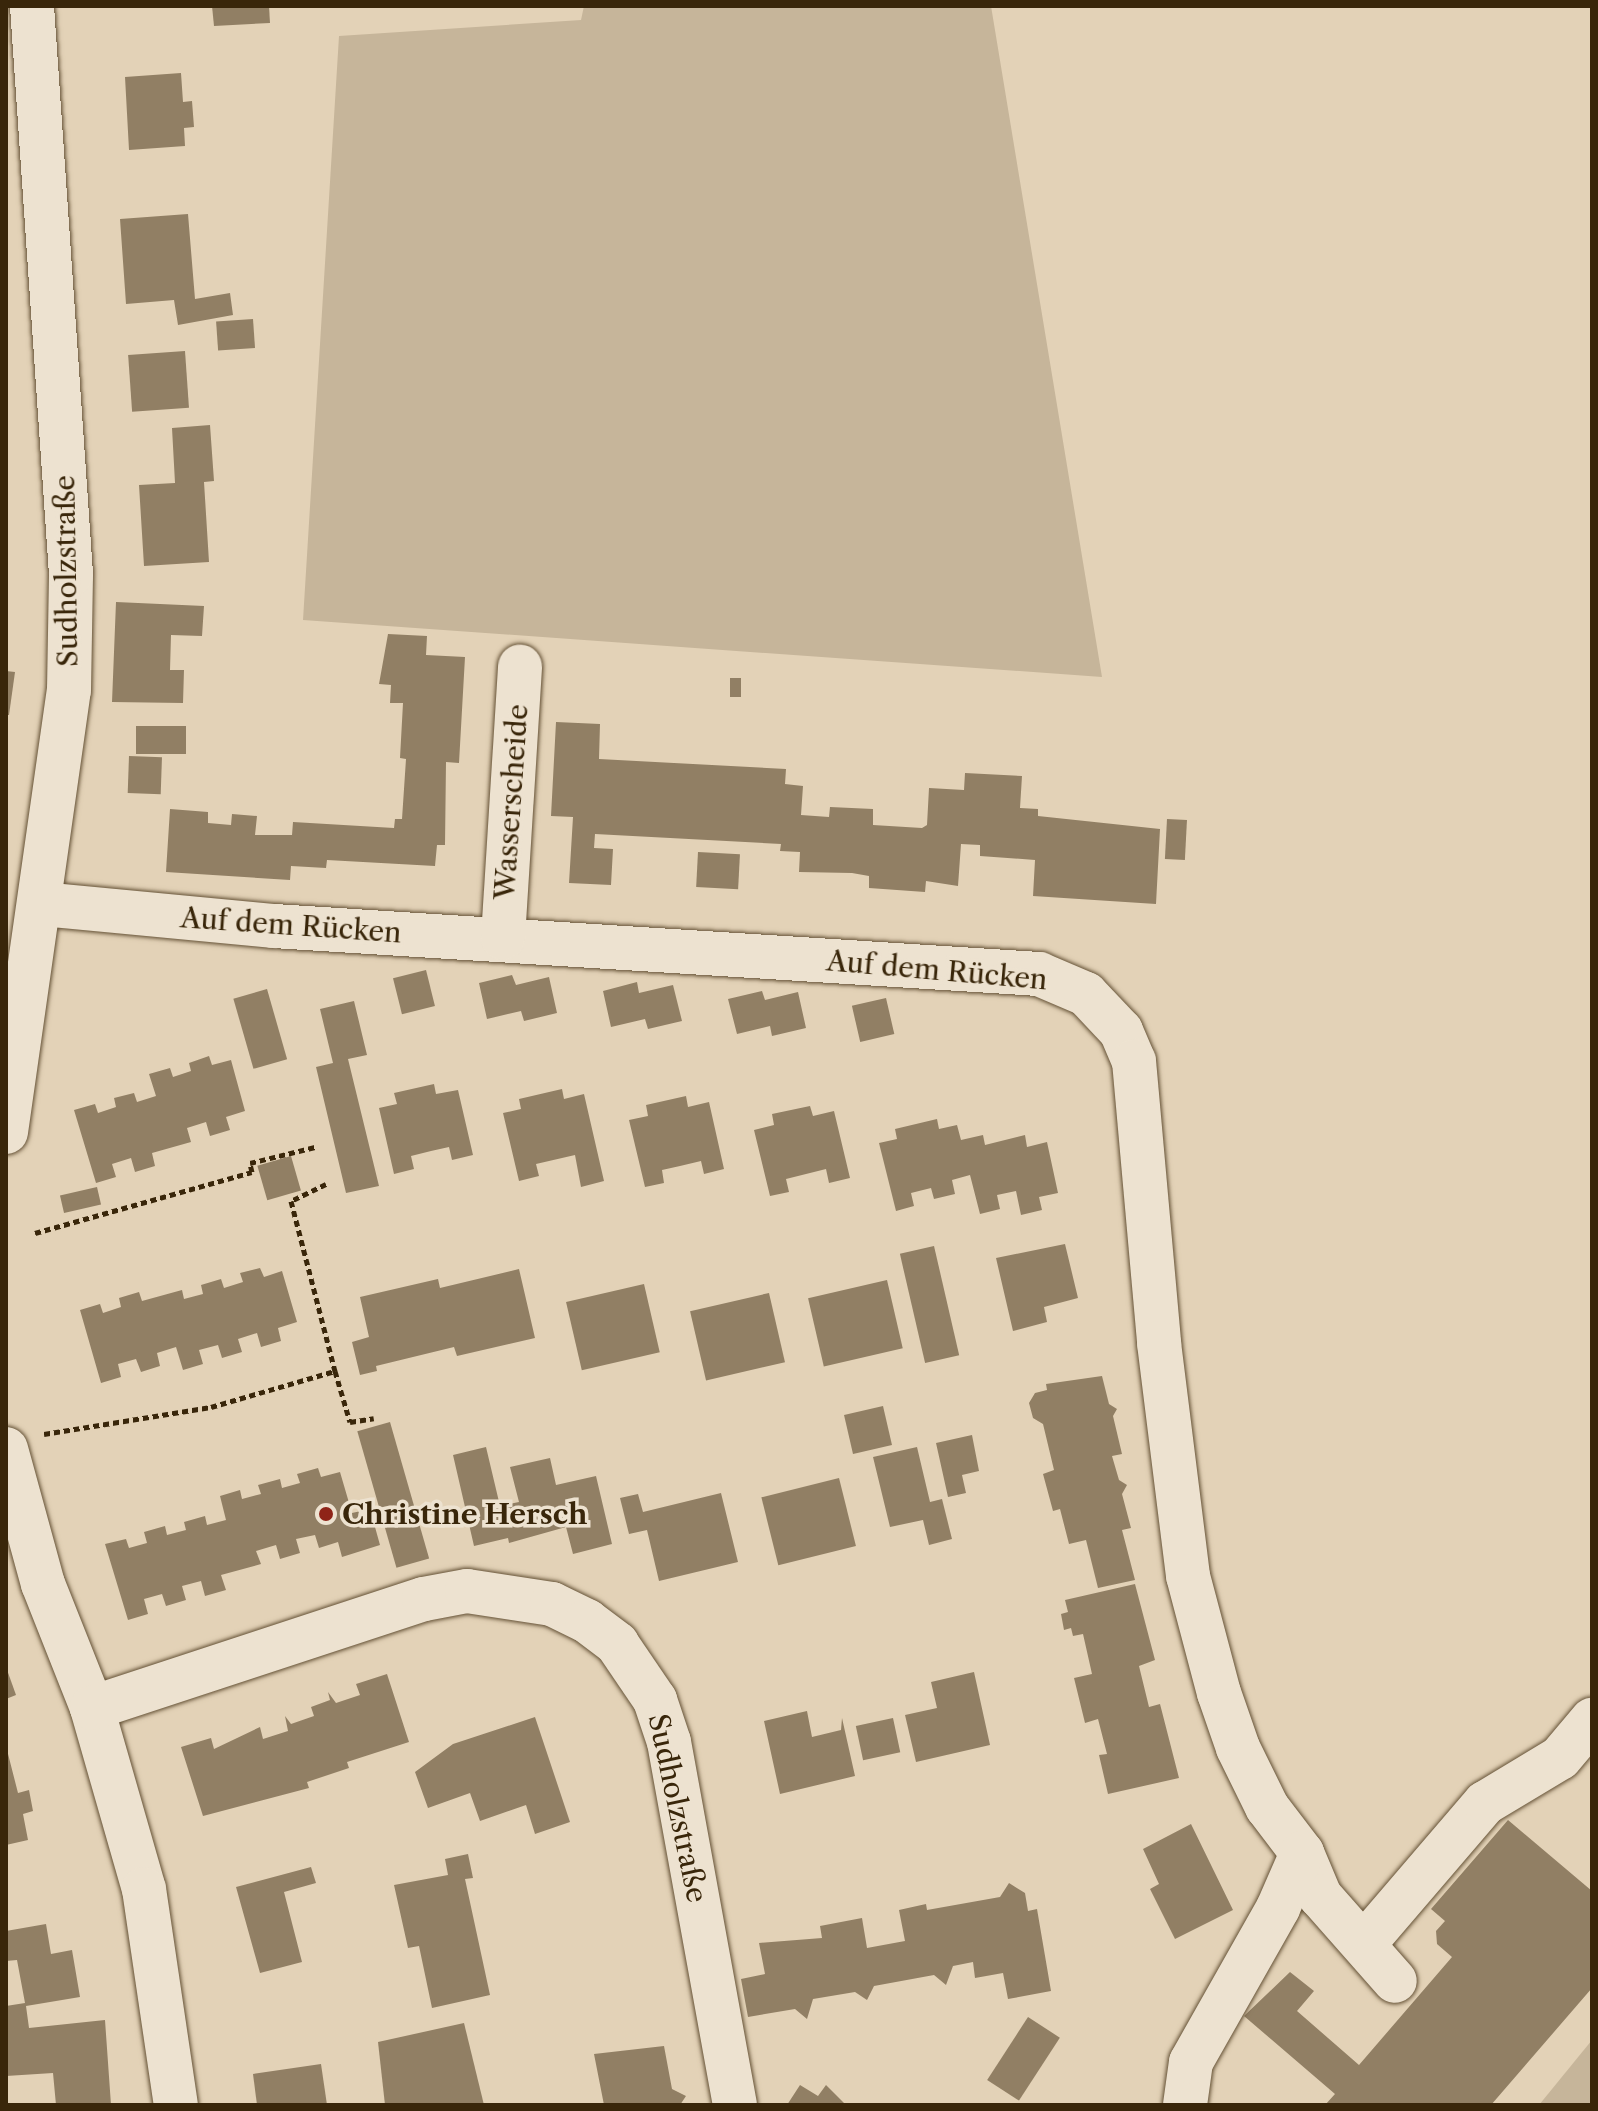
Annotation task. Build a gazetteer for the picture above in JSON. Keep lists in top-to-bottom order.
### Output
{
  "streets": {
    "street": ["Sudholzstraße", "Wasserscheide", "Auf dem Rücken"]
  },
  "crossings": [
    ["Sudholzstraße", "Auf dem Rücken"],
    ["Wasserscheide", "Auf dem Rücken"]
  ],
  "places": ["Christine Hersch"]
}
